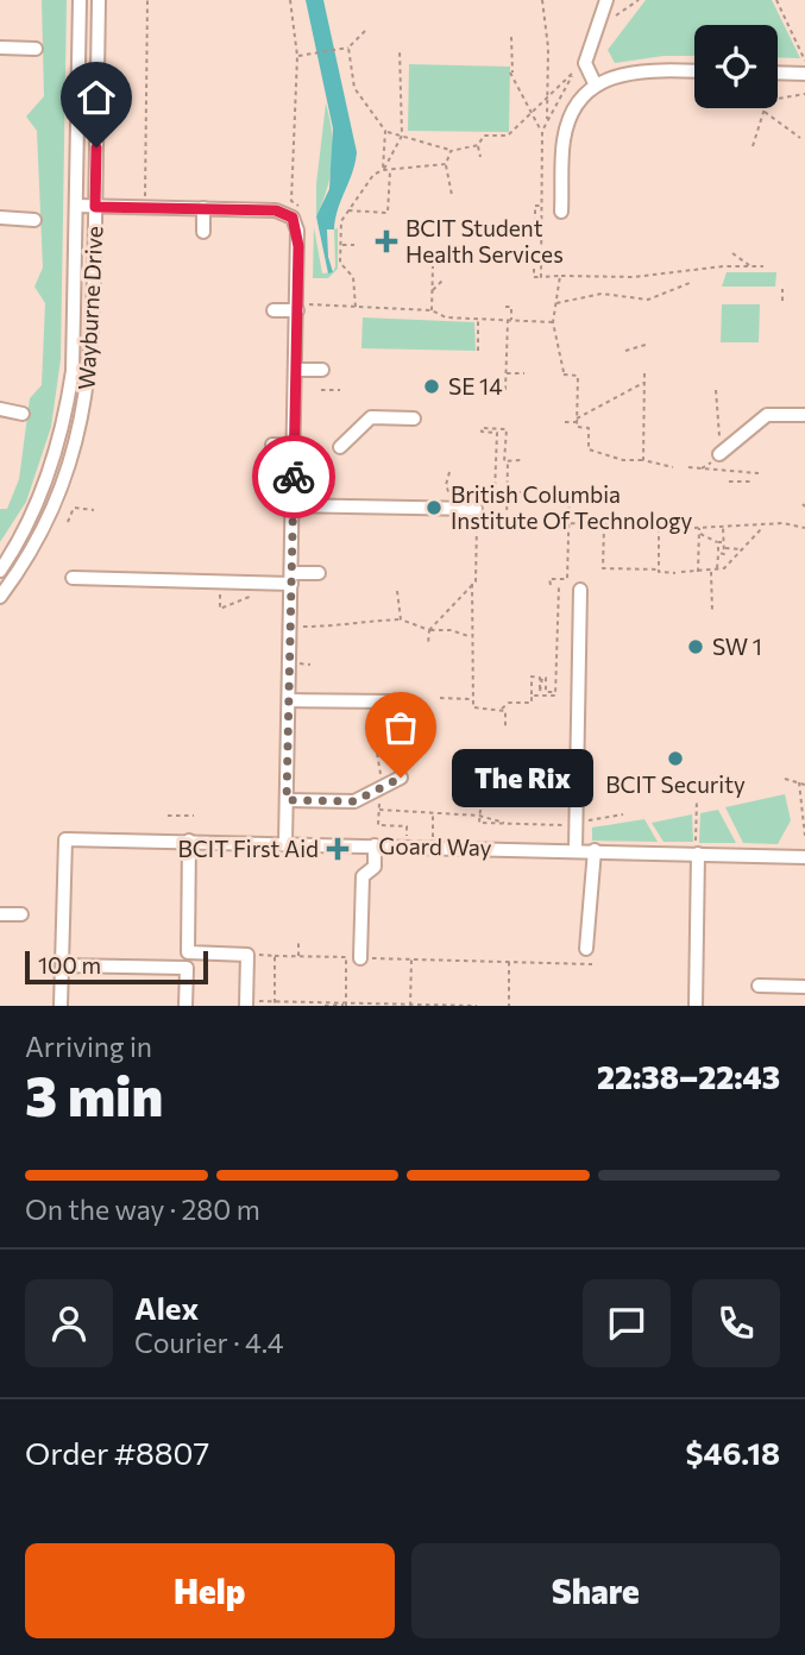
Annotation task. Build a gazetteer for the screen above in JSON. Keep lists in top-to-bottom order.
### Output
{
  "streets": {
    "street": ["Wayburne Drive", "Goard Way"]
  },
  "places": {
    "health": ["BCIT Student Health Services", "BCIT First Aid"],
    "other": [
      "SE 14",
      "British Columbia Institute Of Technology",
      "SW 1",
      "BCIT Security",
      "The Rix"
    ]
  },
  "scale_bar": "100 m",
  "page": {
    "bubble": "The Rix",
    "scale": "100 m",
    "heading": ["3 min", "Arriving in", "22:38–22:43"],
    "panel": [
      "Alex",
      "Courier · 4.4",
      "Order #8807",
      "$46.18"
    ],
    "bar": "On the way · 280 m",
    "buttons": ["Help", "Share"]
  }
}
